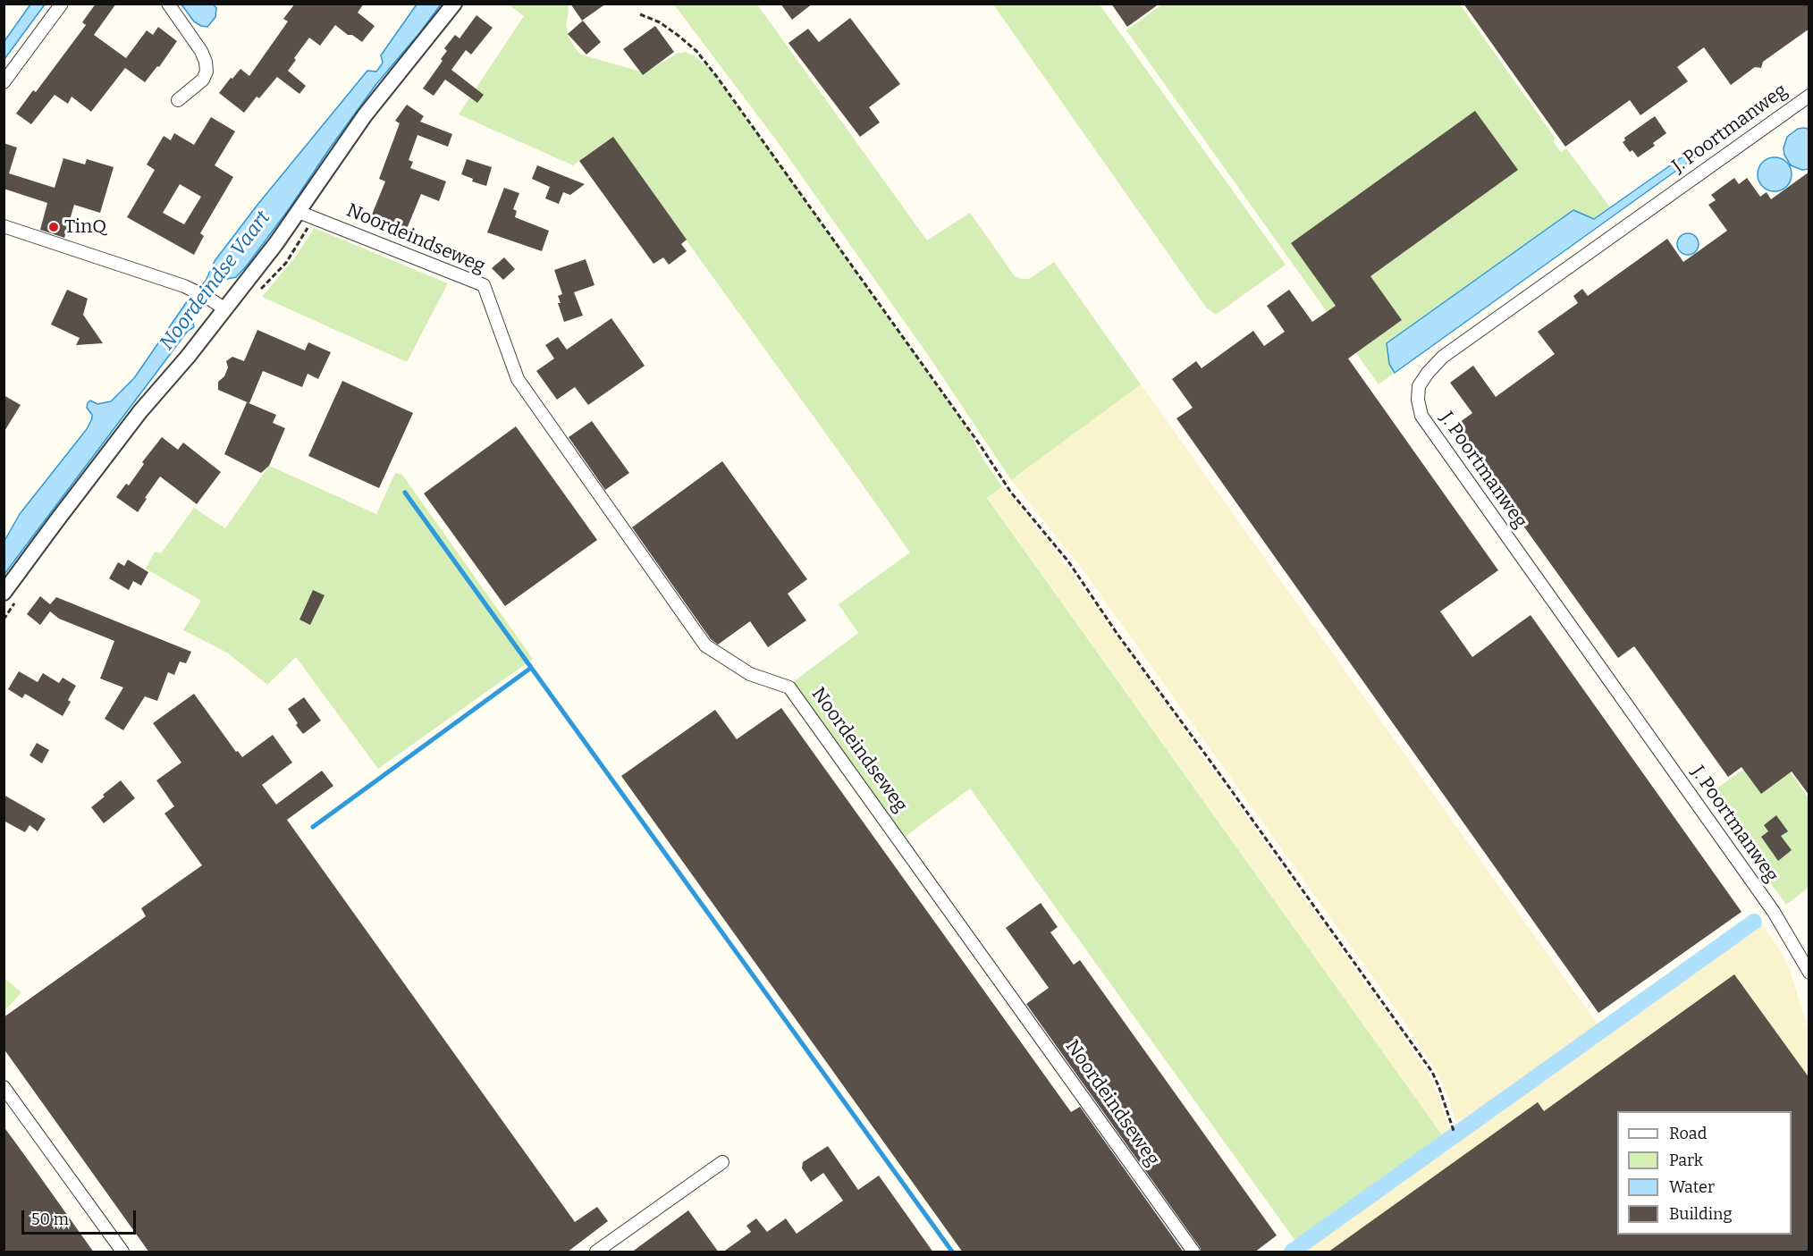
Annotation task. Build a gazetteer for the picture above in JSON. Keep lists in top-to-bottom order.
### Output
{
  "streets": {
    "street": ["J. Poortmanweg", "Noordeindseweg"]
  },
  "water": ["Noordeindse Vaart"],
  "places": ["TinQ"],
  "legend": [
    "Road",
    "Park",
    "Water",
    "Building"
  ],
  "scale_bar": "50 m"
}
